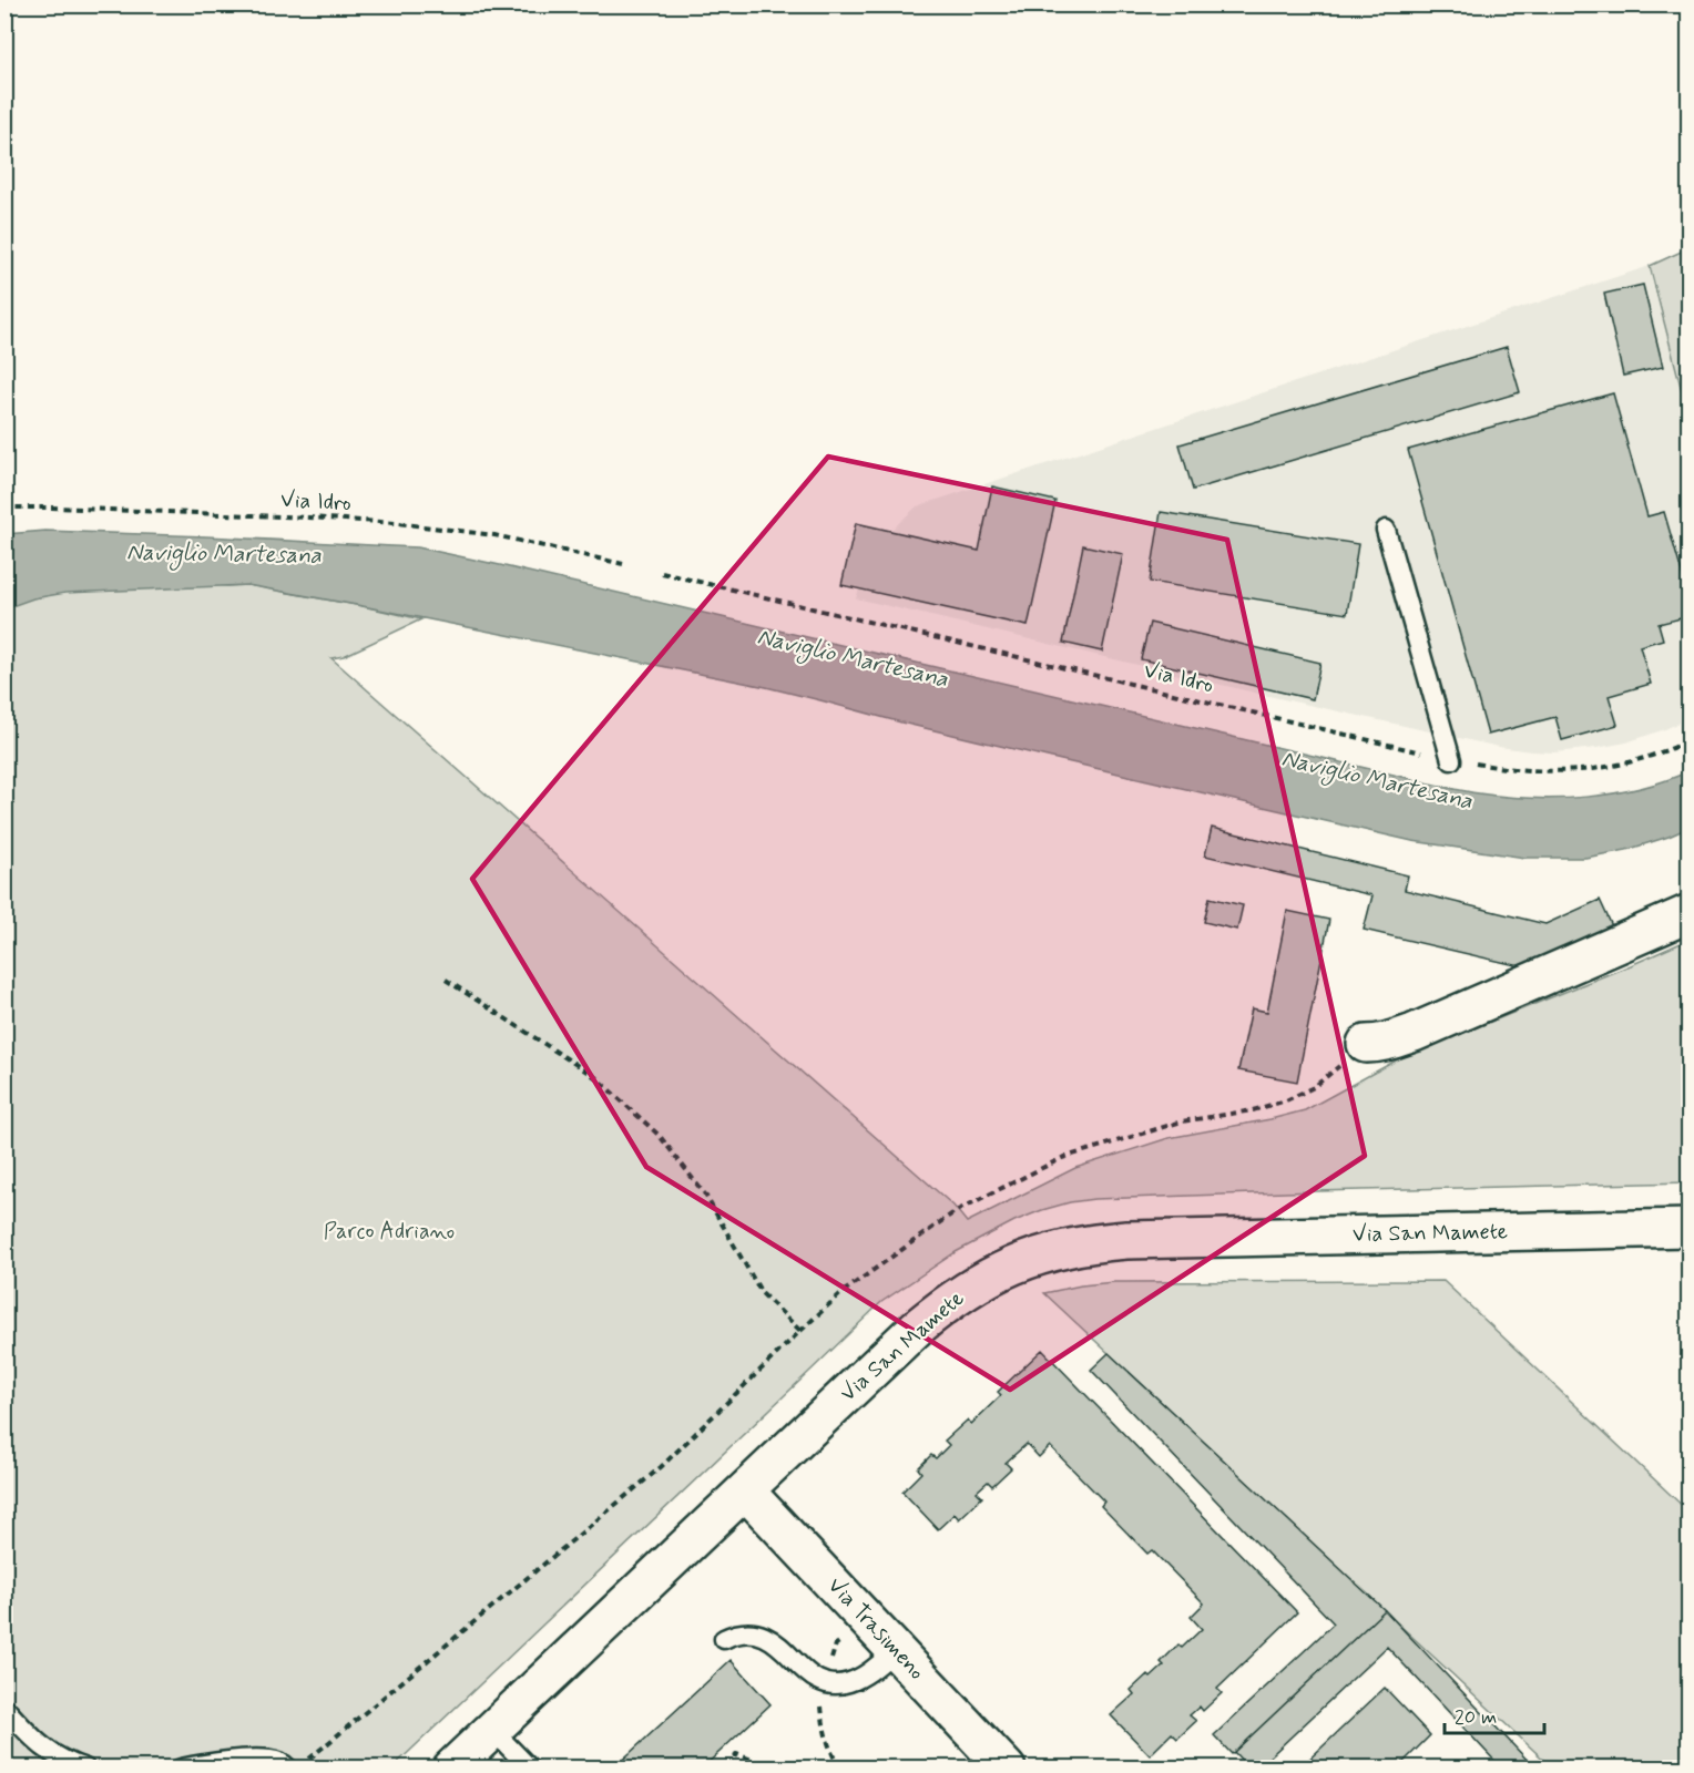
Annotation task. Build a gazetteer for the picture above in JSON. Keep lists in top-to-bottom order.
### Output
{
  "streets": {
    "street": ["Via San Mamete", "Via Trasimeno"],
    "path": ["Via Idro"]
  },
  "crossings": [
    ["Via San Mamete", "Via Trasimeno"]
  ],
  "water": ["Naviglio Martesana"],
  "parks": ["Parco Adriano"],
  "scale_bar": "20 m"
}
